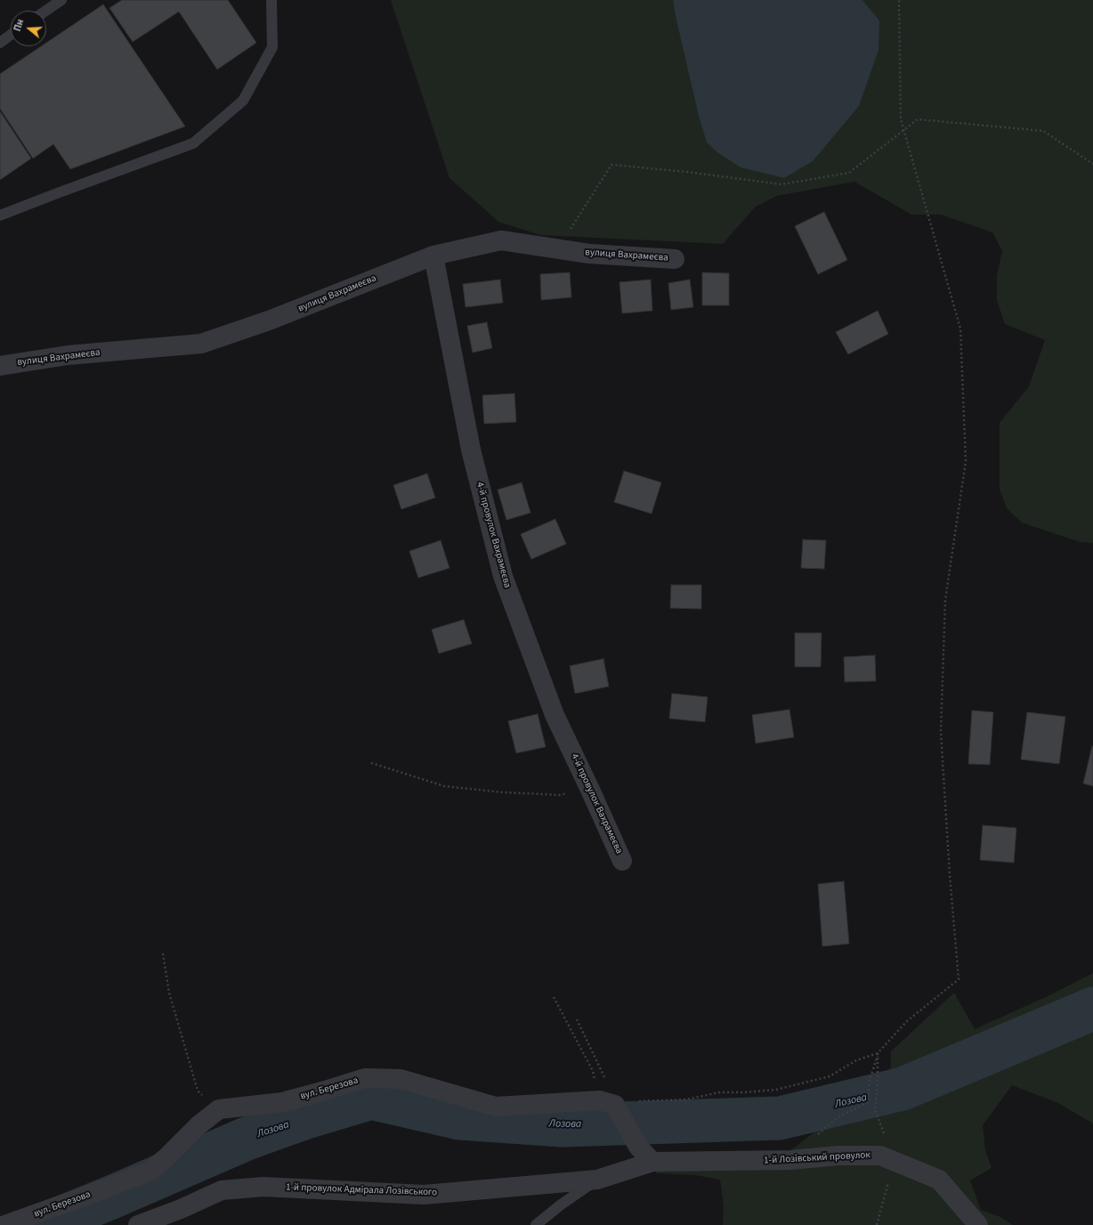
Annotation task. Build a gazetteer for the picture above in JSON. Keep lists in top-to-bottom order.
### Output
{
  "streets": {
    "street": [
      "вулиця Вахрамеєва",
      "4-й провулок Вахрамеєва",
      "вул. Березова",
      "1-й Лозівський провулок",
      "1-й провулок Адмірала Лозівського"
    ]
  },
  "crossings": [
    ["вулиця Вахрамеєва", "4-й провулок Вахрамеєва"],
    ["1-й Лозівський провулок", "1-й провулок Адмірала Лозівського"]
  ],
  "water": ["Лозова"],
  "north": "left"
}
